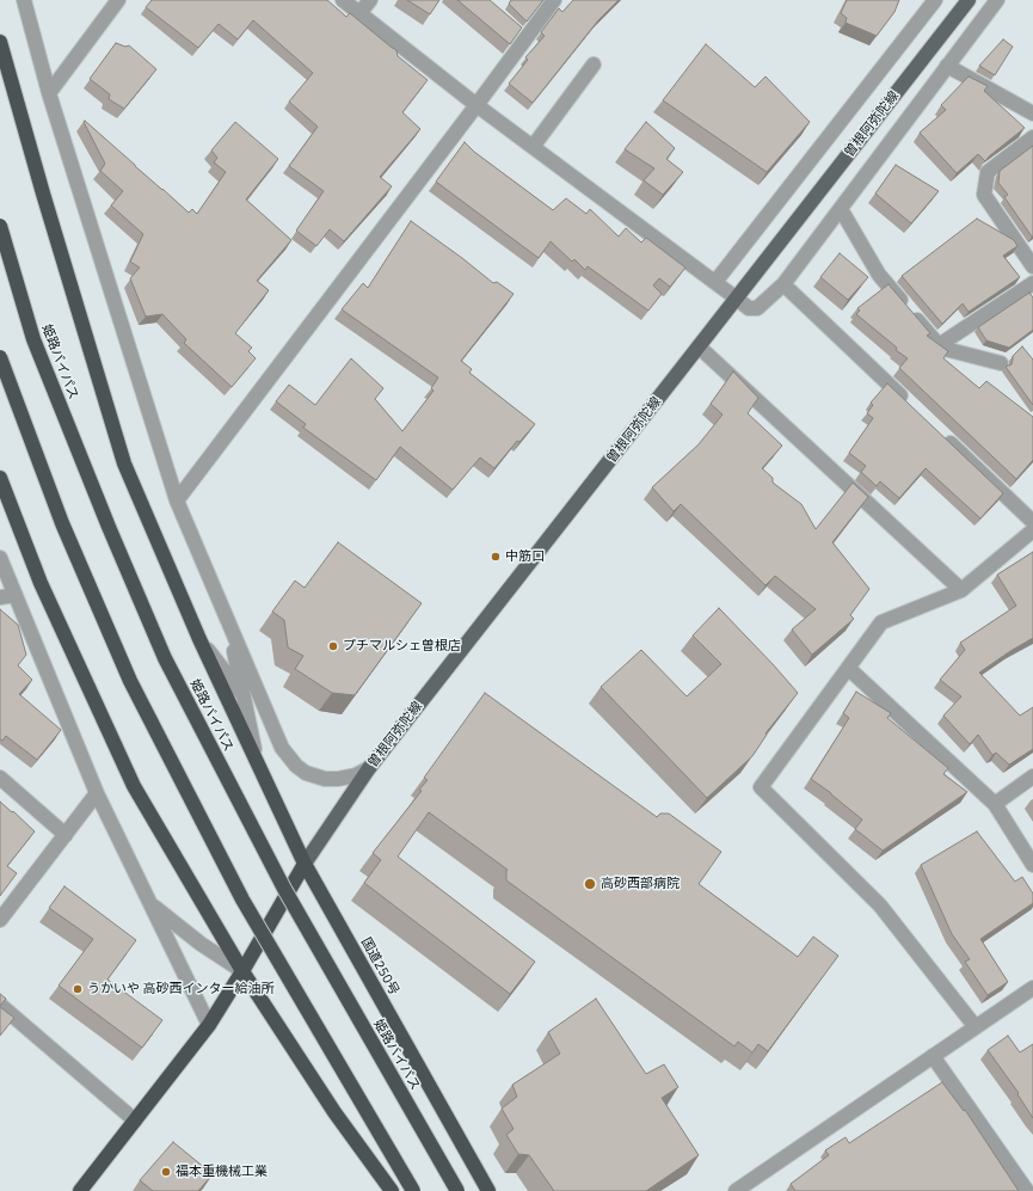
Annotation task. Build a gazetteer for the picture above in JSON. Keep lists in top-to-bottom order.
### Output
{
  "streets": {
    "highway": ["姫路バイパス", "国道250号"],
    "main road": ["曽根阿弥陀線"]
  },
  "crossings": [
    ["曽根阿弥陀線", "国道250号"]
  ],
  "places": [
    "中筋口",
    "プチマルシェ曽根店",
    "高砂西部病院",
    "うかいや 高砂西インター給油所",
    "福本重機械工業"
  ]
}
